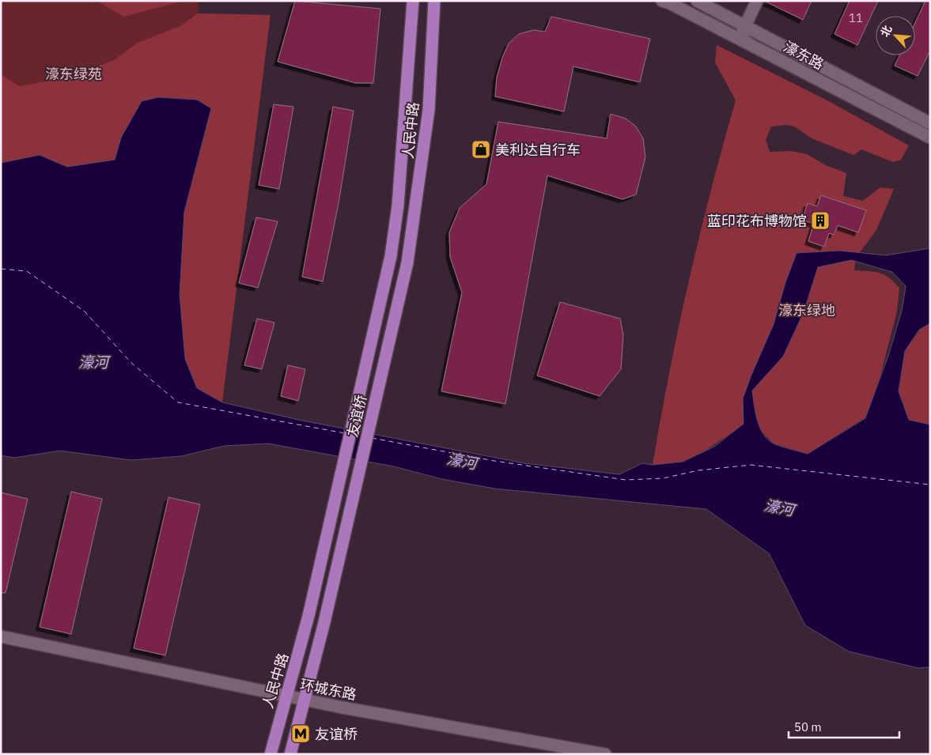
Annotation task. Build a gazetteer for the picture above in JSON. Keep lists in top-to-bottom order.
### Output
{
  "streets": {
    "main road": ["人民中路", "友谊桥"],
    "street": ["濠东路", "环城东路"]
  },
  "crossings": [
    ["人民中路", "友谊桥"],
    ["人民中路", "环城东路"],
    ["友谊桥", "环城东路"]
  ],
  "water": ["濠河"],
  "parks": ["濠东绿苑", "濠东绿地"],
  "places": {
    "shop": ["美利达自行车"],
    "building": ["蓝印花布博物馆"],
    "metro station": ["友谊桥"]
  },
  "house_numbers": ["11"],
  "scale_bar": "50 m",
  "north": "top left"
}
